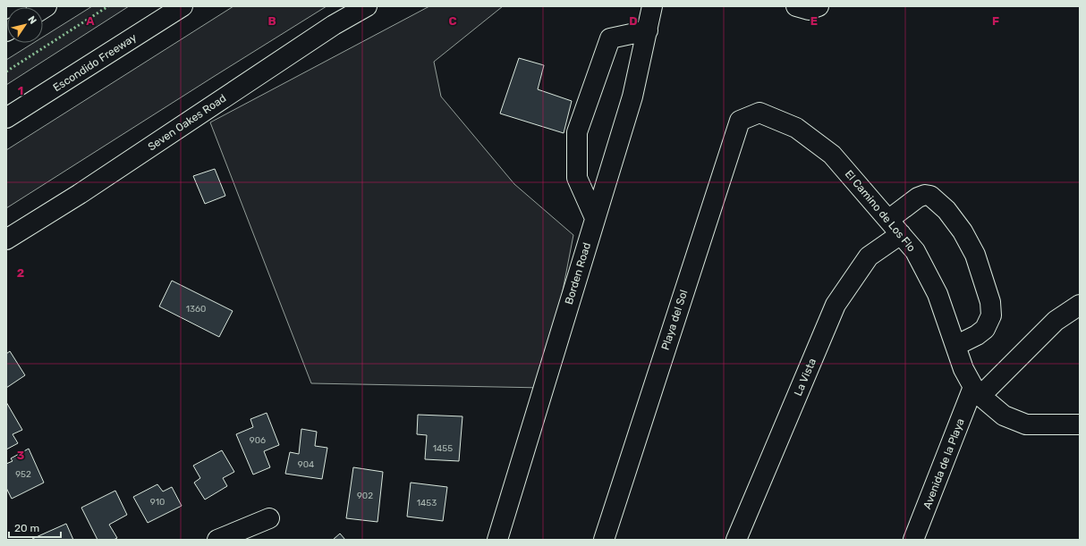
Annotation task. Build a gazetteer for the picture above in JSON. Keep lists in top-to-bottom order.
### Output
{
  "streets": {
    "main road": [
      "Escondido Freeway",
      "Seven Oakes Road",
      "El Camino de Los Flo",
      "Borden Road",
      "Playa del Sol",
      "La Vista",
      "Avenida de la Playa"
    ]
  },
  "crossings": [
    ["El Camino de Los Flo", "Playa del Sol"],
    ["El Camino de Los Flo", "La Vista"],
    ["El Camino de Los Flo", "Avenida de la Playa"]
  ],
  "house_numbers": [
    "1360",
    "906",
    "1455",
    "904",
    "952",
    "902",
    "910",
    "1453"
  ],
  "scale_bar": "20 m",
  "north": "top right",
  "grid": {
    "columns": [
      "A",
      "B",
      "C",
      "D",
      "E",
      "F"
    ],
    "rows": ["1", "2", "3"]
  }
}
